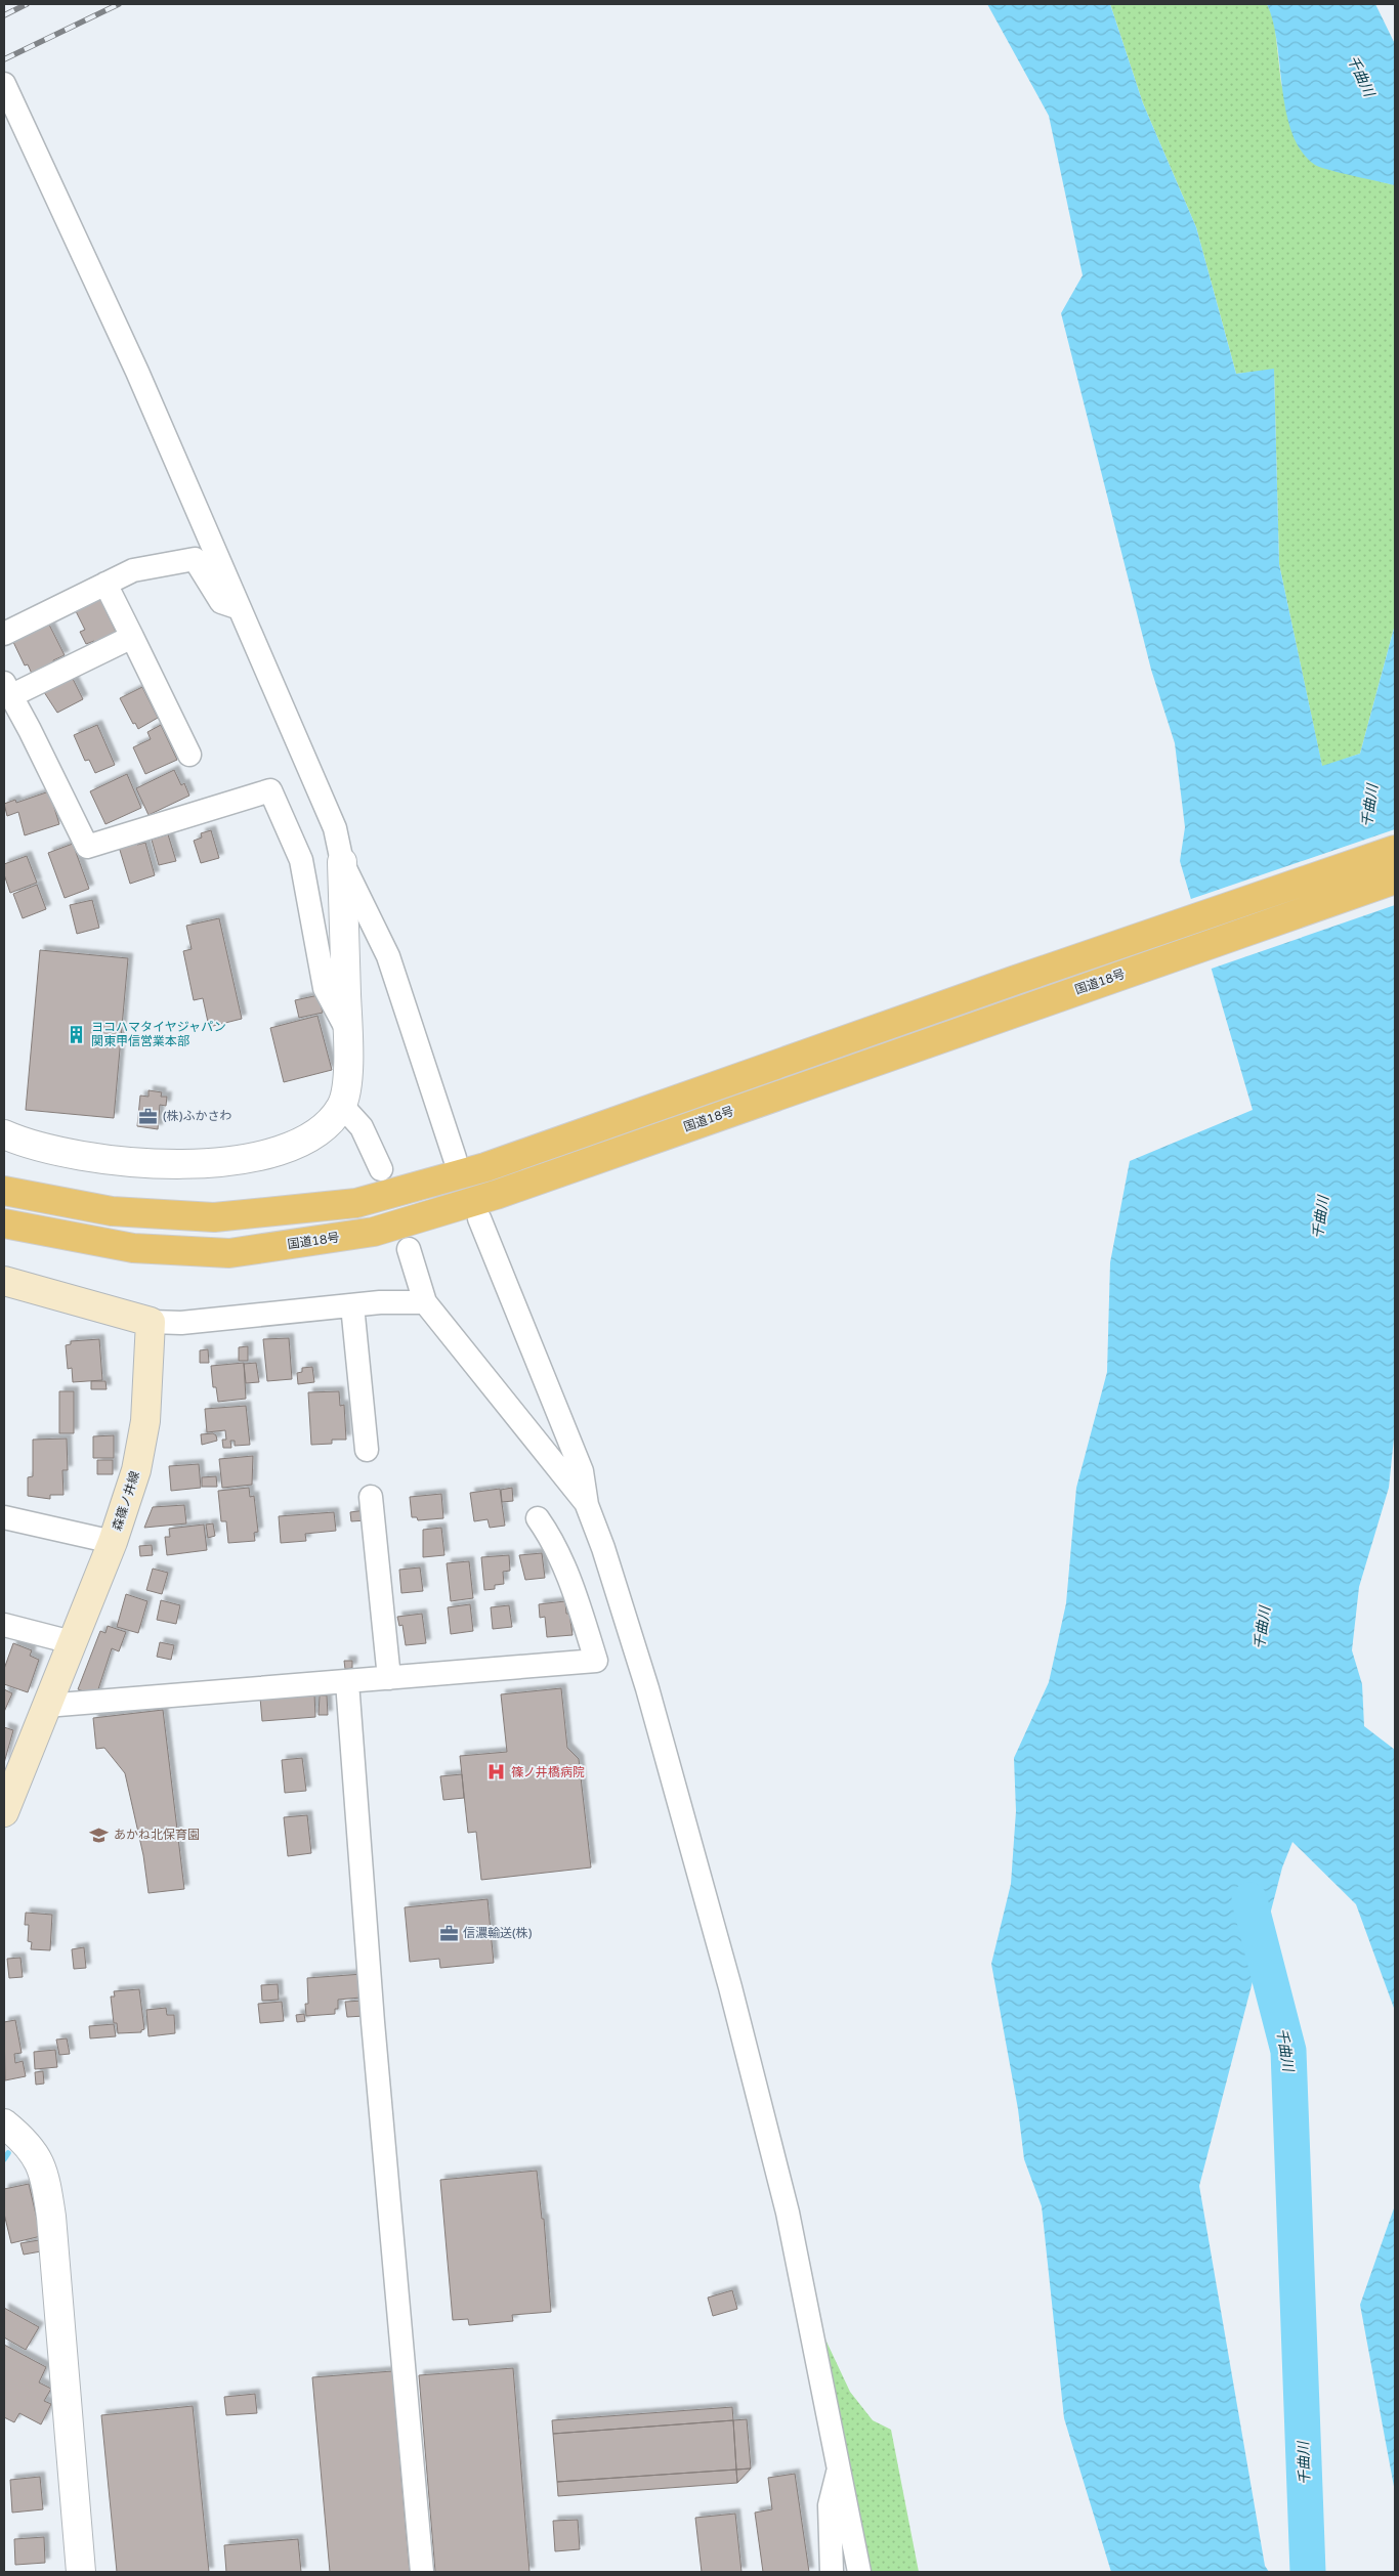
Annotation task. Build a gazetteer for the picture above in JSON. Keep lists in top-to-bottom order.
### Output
{
  "streets": {
    "highway": ["国道18号"],
    "main road": ["森篠ノ井線"]
  },
  "water": ["千曲川"],
  "places": {
    "building": ["ヨコハマタイヤジャパン 関東甲信営業本部"],
    "office": ["(株)ふかさわ", "信濃輸送(株)"],
    "hospital": ["篠ノ井橋病院"],
    "school or university": ["あかね北保育園"]
  }
}
